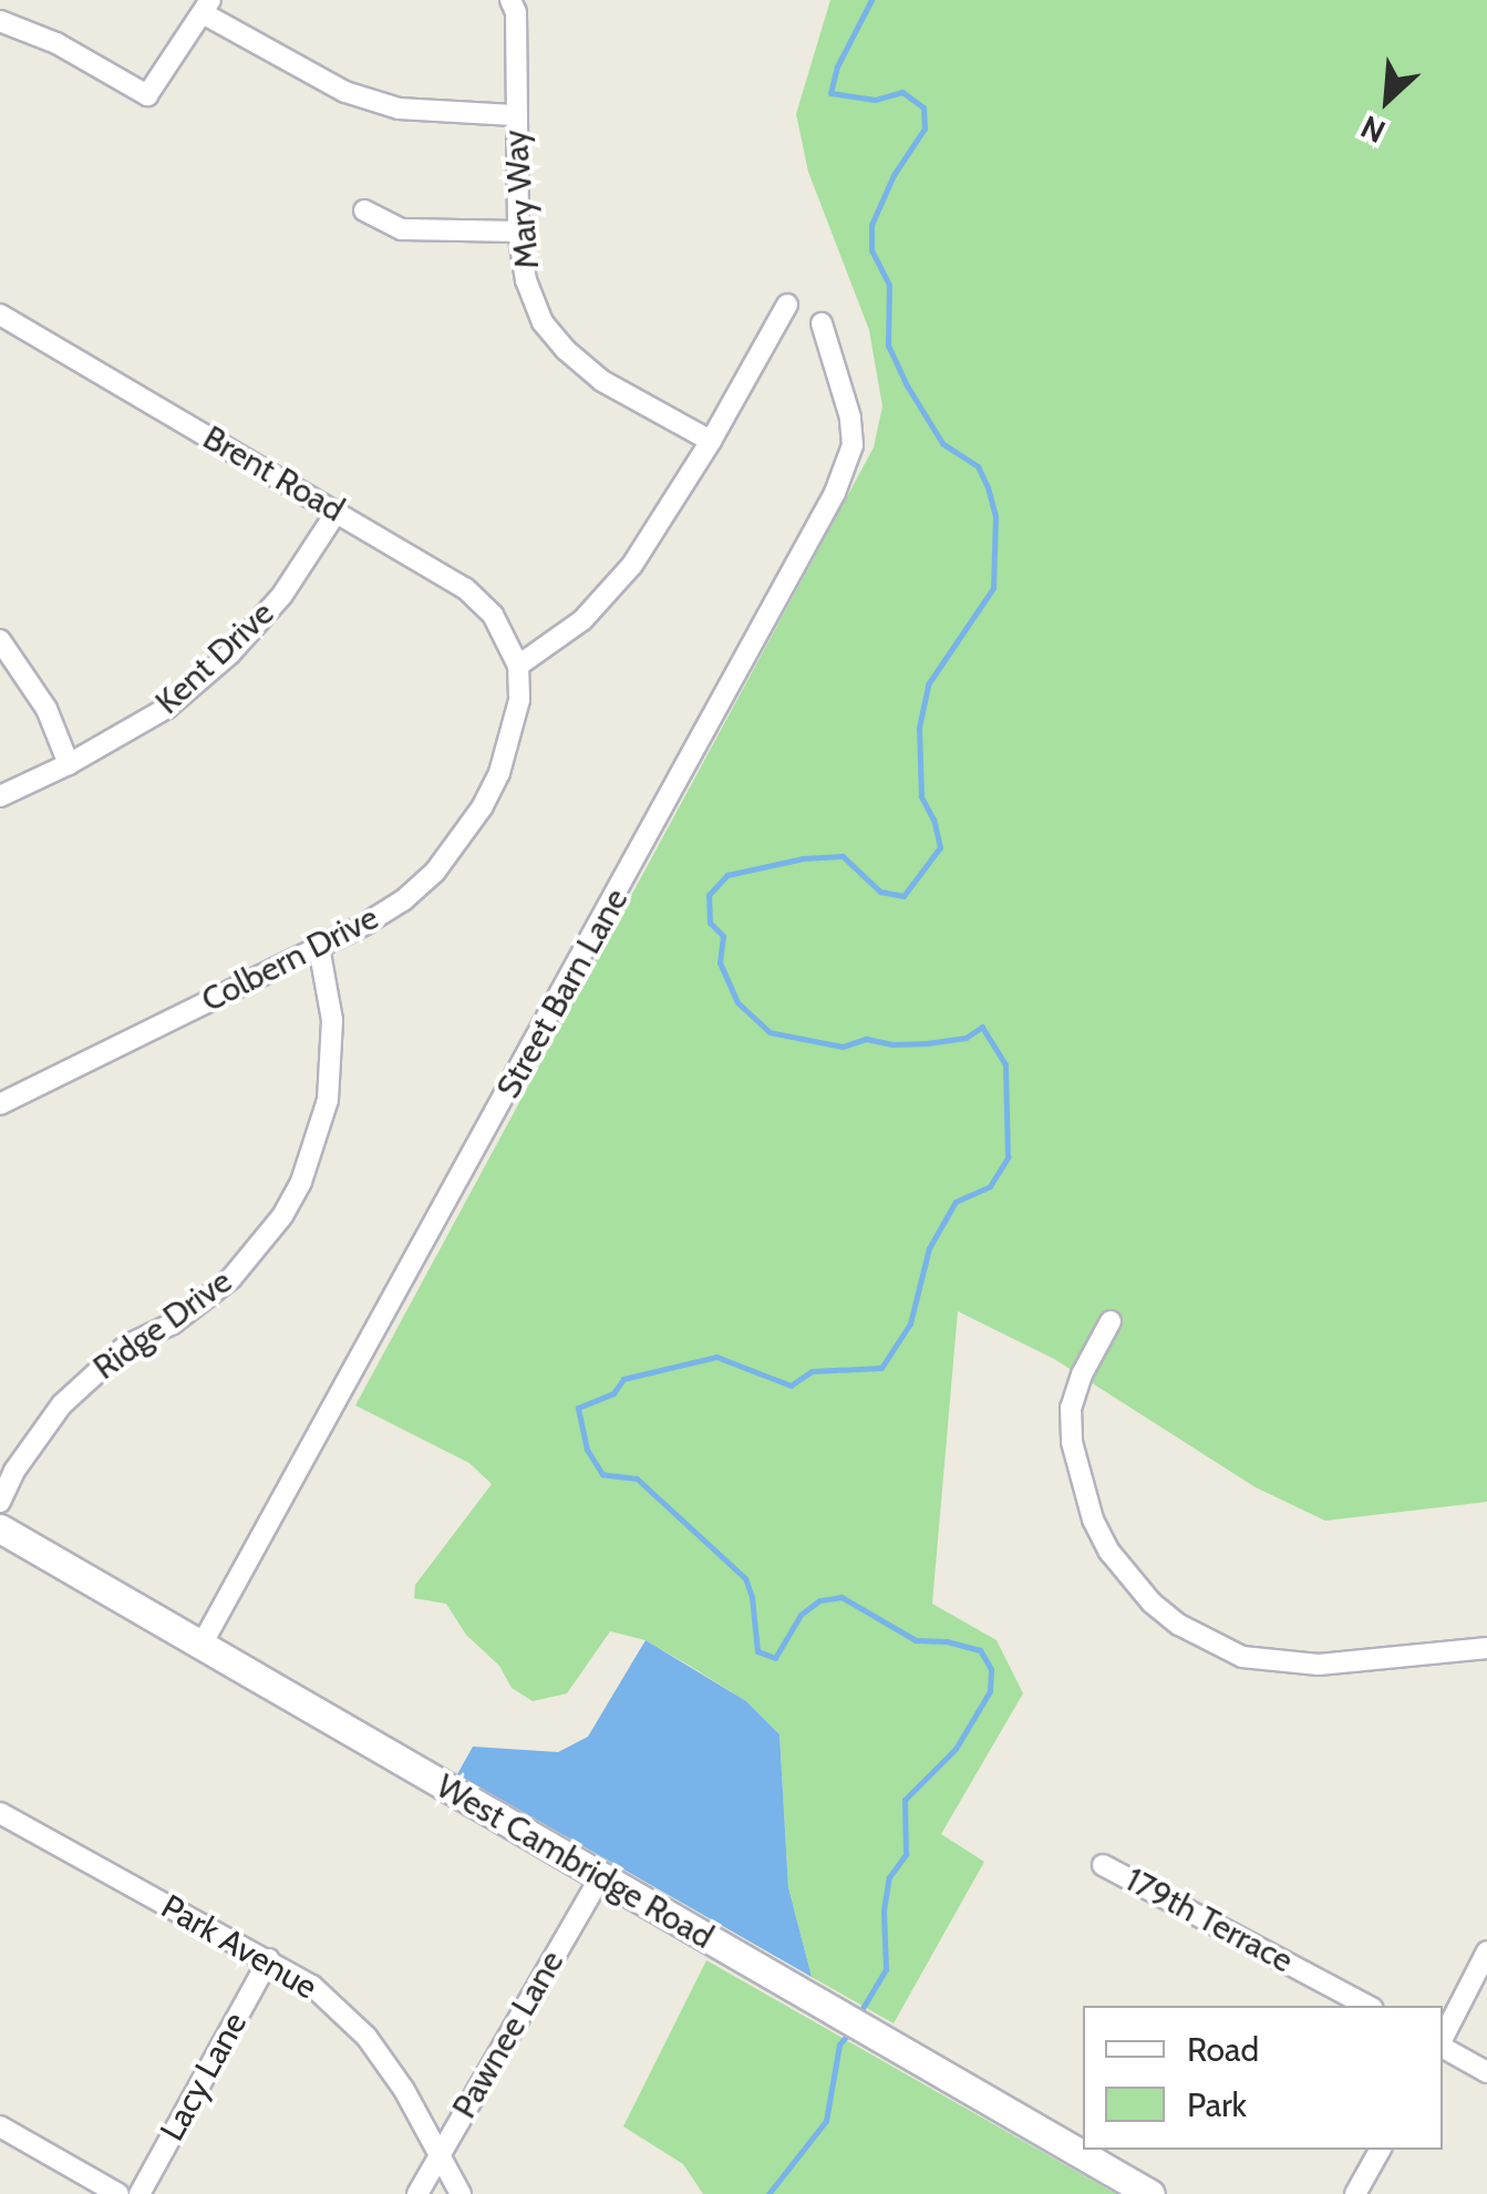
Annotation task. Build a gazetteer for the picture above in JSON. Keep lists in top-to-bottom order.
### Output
{
  "streets": {
    "street": [
      "Mary Way",
      "Brent Road",
      "Kent Drive",
      "Colbern Drive",
      "Street Barn Lane",
      "Ridge Drive",
      "West Cambridge Road",
      "179th Terrace",
      "Park Avenue",
      "Pawnee Lane",
      "Lacy Lane"
    ]
  },
  "crossings": [
    ["Brent Road", "Kent Drive"],
    ["Brent Road", "Colbern Drive"],
    ["Colbern Drive", "Ridge Drive"],
    ["Street Barn Lane", "West Cambridge Road"],
    ["West Cambridge Road", "Pawnee Lane"],
    ["Park Avenue", "Pawnee Lane"],
    ["Park Avenue", "Lacy Lane"]
  ],
  "legend": ["Road", "Park"],
  "north": "bottom left"
}
